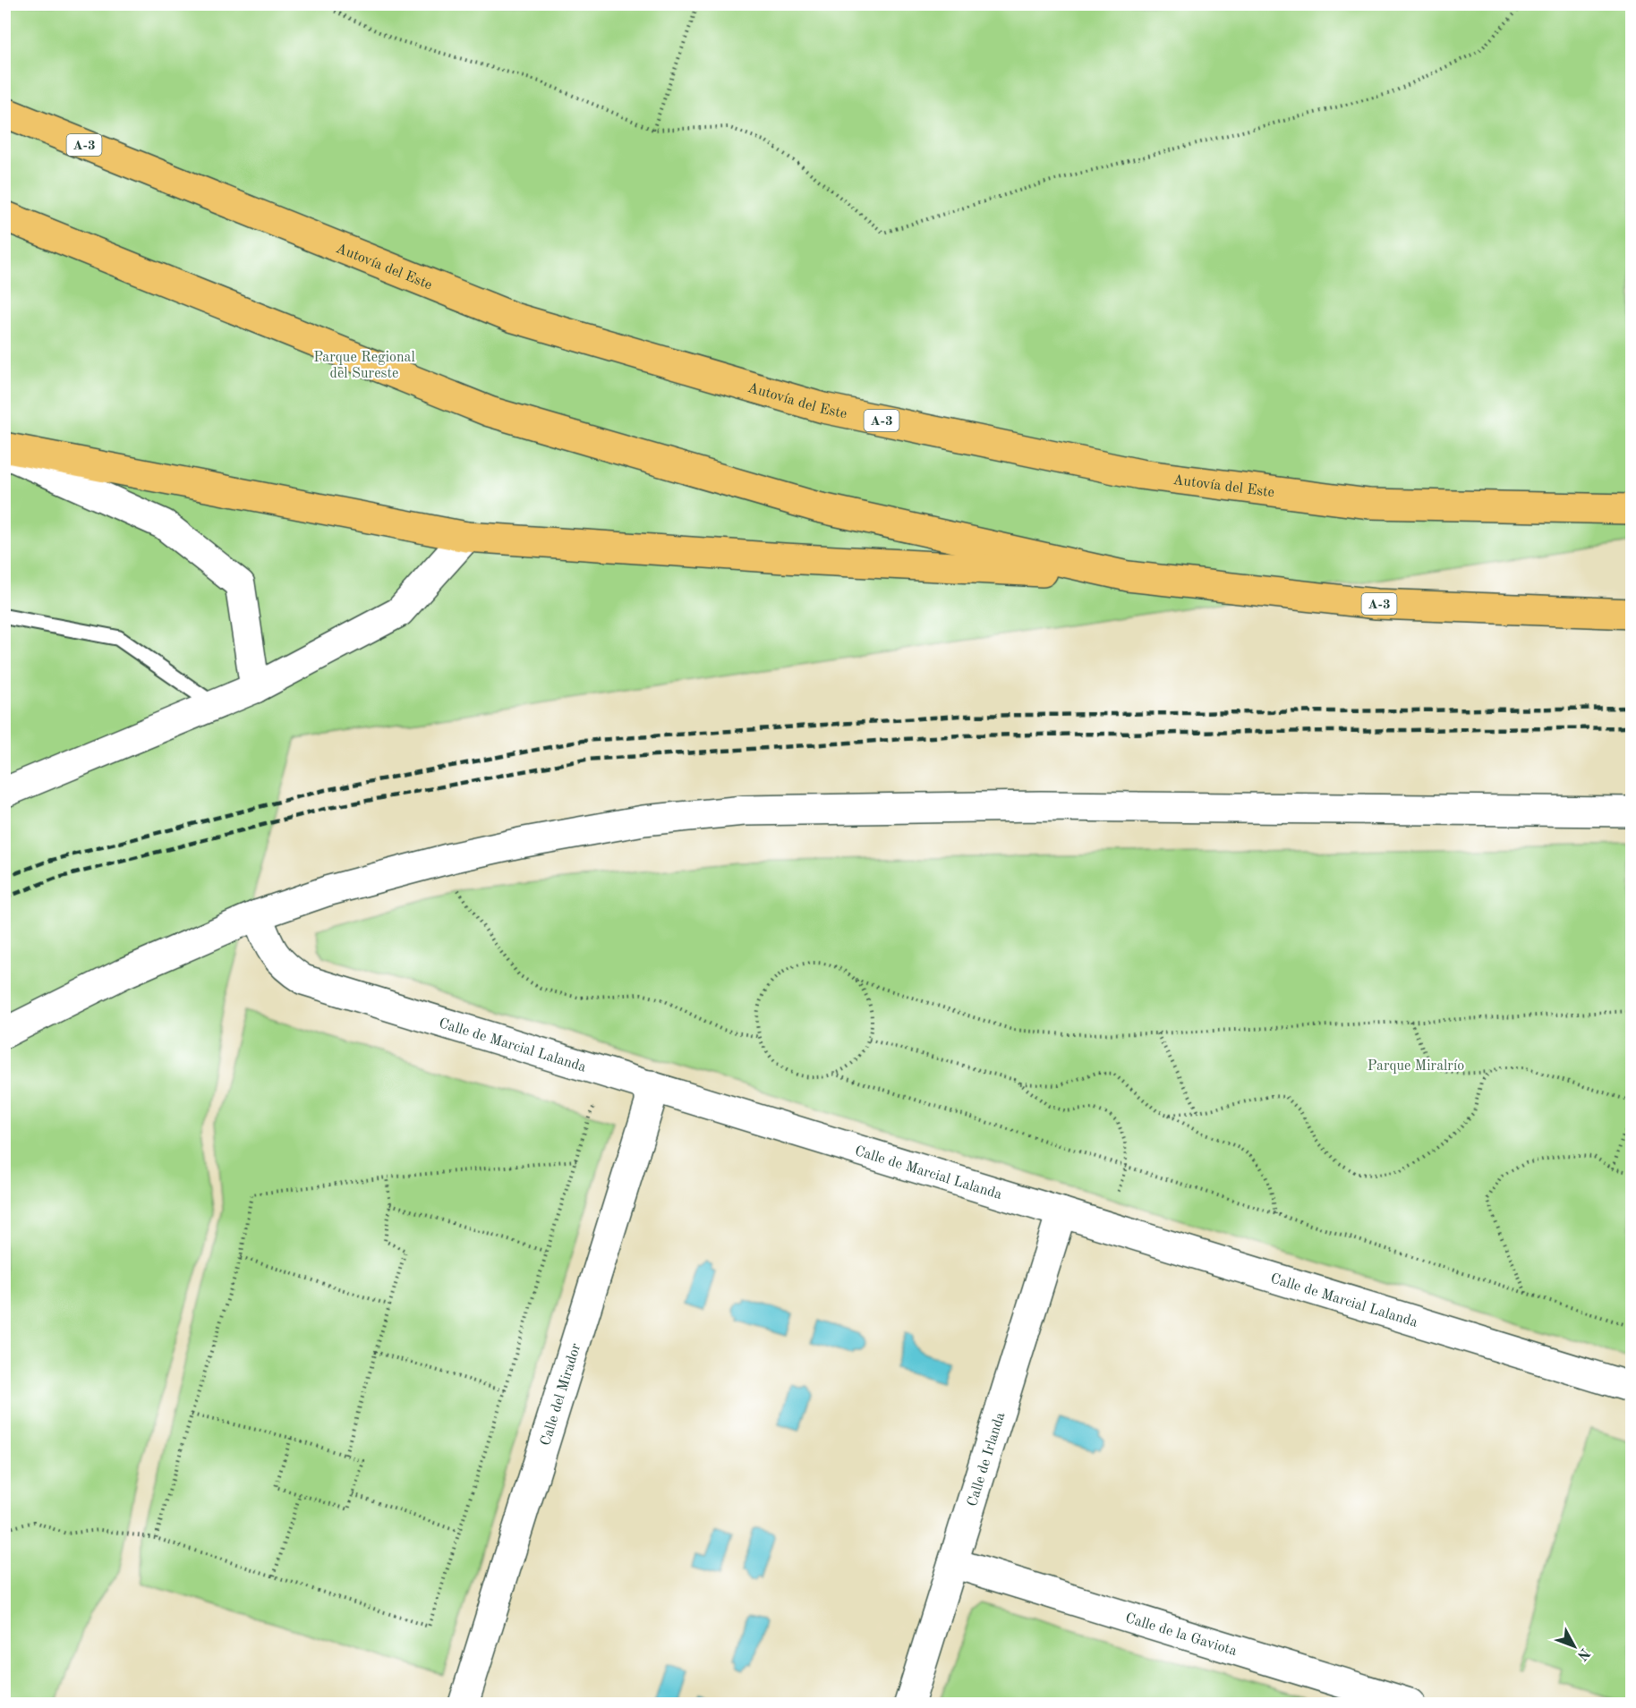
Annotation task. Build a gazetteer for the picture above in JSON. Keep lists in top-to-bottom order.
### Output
{
  "streets": {
    "highway": ["A-3", "Autovía del Este"],
    "street": [
      "Calle de Marcial Lalanda",
      "Calle del Mirador",
      "Calle de Irlanda",
      "Calle de la Gaviota"
    ]
  },
  "crossings": [
    ["Calle de Marcial Lalanda", "Calle del Mirador"],
    ["Calle de Marcial Lalanda", "Calle de Irlanda"],
    ["Calle de Irlanda", "Calle de la Gaviota"]
  ],
  "parks": ["Parque Regional del Sureste", "Parque Miralrío"],
  "north": "bottom right"
}
